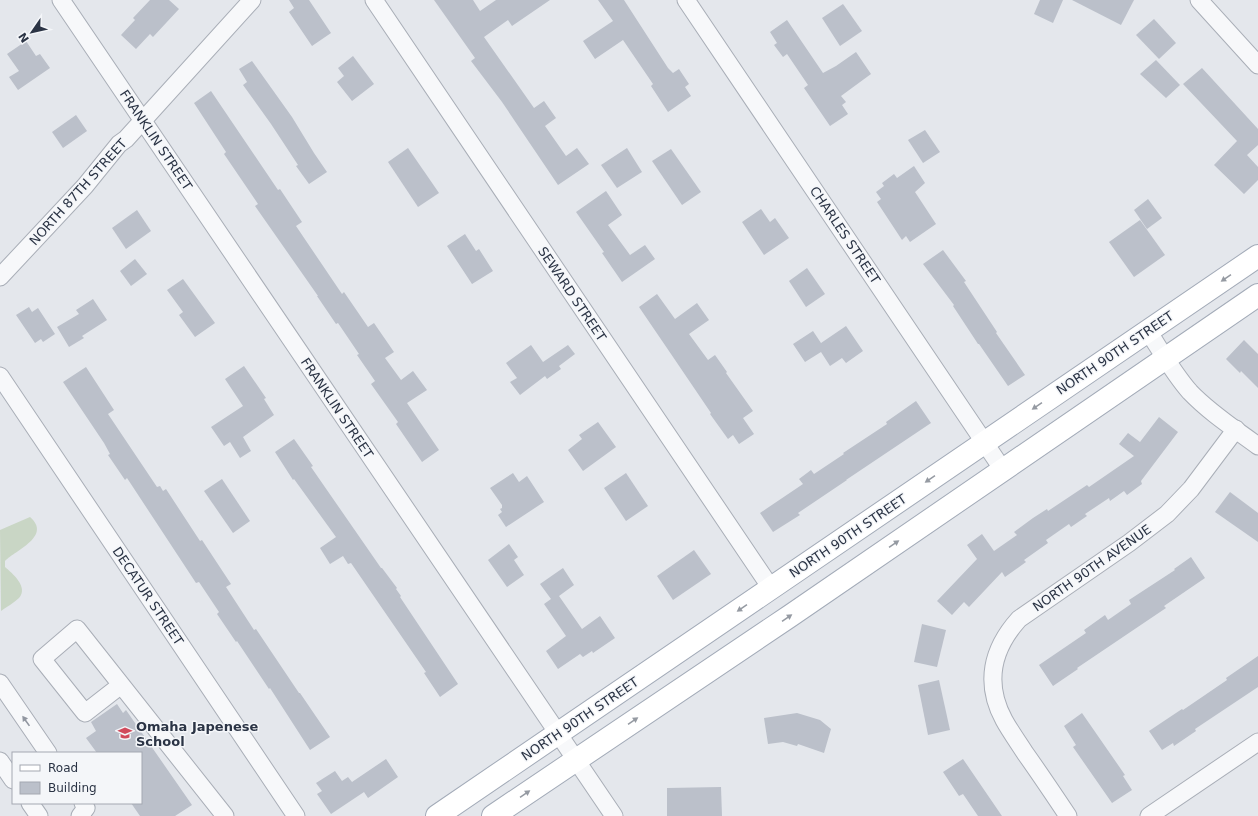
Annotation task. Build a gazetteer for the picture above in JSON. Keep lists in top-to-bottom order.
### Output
{
  "streets": {
    "main road": ["NORTH 90TH STREET"],
    "street": [
      "FRANKLIN STREET",
      "NORTH 87TH STREET",
      "CHARLES STREET",
      "SEWARD STREET",
      "NORTH 90TH AVENUE",
      "DECATUR STREET"
    ]
  },
  "crossings": [
    ["FRANKLIN STREET", "NORTH 87TH STREET"],
    ["FRANKLIN STREET", "NORTH 90TH STREET"],
    ["CHARLES STREET", "NORTH 90TH STREET"],
    ["SEWARD STREET", "NORTH 90TH STREET"]
  ],
  "places": {
    "school or university": ["Omaha Japenese School"]
  },
  "legend": ["Road", "Building"],
  "north": "bottom left"
}
